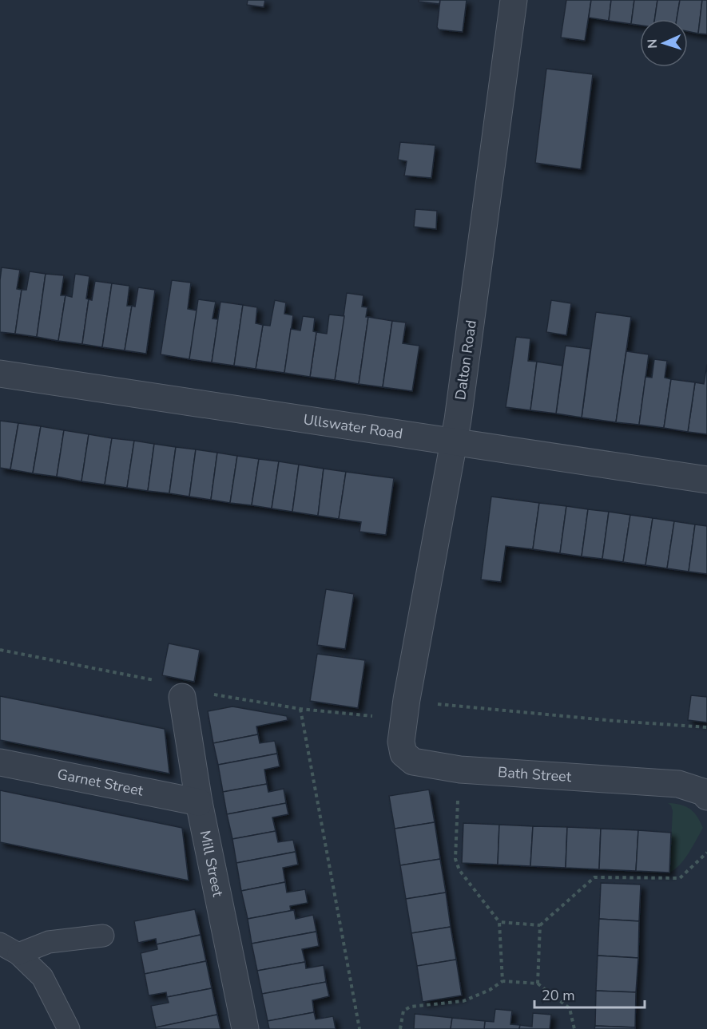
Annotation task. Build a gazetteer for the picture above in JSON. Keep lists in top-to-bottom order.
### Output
{
  "streets": {
    "street": [
      "Dalton Road",
      "Ullswater Road",
      "Bath Street",
      "Garnet Street",
      "Mill Street"
    ]
  },
  "crossings": [
    ["Dalton Road", "Ullswater Road"],
    ["Dalton Road", "Bath Street"],
    ["Garnet Street", "Mill Street"]
  ],
  "scale_bar": "20 m",
  "north": "left"
}
